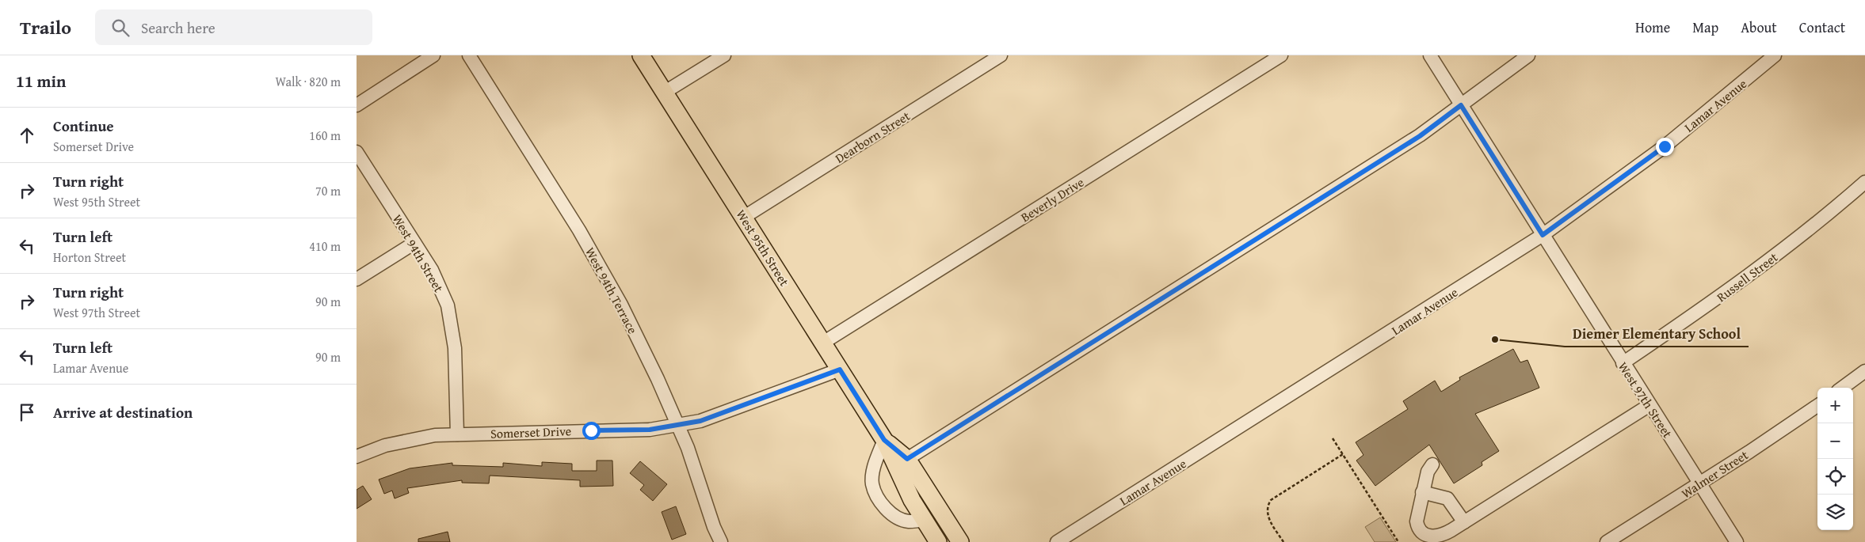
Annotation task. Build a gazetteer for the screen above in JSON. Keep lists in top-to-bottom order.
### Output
{
  "streets": {
    "main road": ["West 95th Street"],
    "street": [
      "Lamar Avenue",
      "Dearborn Street",
      "Beverly Drive",
      "West 94th Street",
      "Russell Street",
      "West 94th Terrace",
      "West 97th Street",
      "Somerset Drive",
      "Walmer Street"
    ]
  },
  "crossings": [
    ["Lamar Avenue", "West 97th Street"],
    ["Dearborn Street", "West 95th Street"],
    ["Beverly Drive", "West 95th Street"],
    ["West 95th Street", "Somerset Drive"],
    ["West 94th Street", "Somerset Drive"],
    ["Russell Street", "West 97th Street"],
    ["West 94th Terrace", "Somerset Drive"],
    ["West 97th Street", "Walmer Street"]
  ],
  "places": ["Diemer Elementary School"],
  "page": {
    "header": "Trailo",
    "search": "Search here",
    "nav": [
      "Home",
      "Map",
      "About",
      "Contact"
    ],
    "heading": ["11 min", "Walk · 820 m"],
    "list": [
      ["Continue", "Somerset Drive", "160 m"],
      ["Turn right", "West 95th Street", "70 m"],
      ["Turn left", "Horton Street", "410 m"],
      ["Turn right", "West 97th Street", "90 m"],
      ["Turn left", "Lamar Avenue", "90 m"],
      "Arrive at destination"
    ],
    "map_buttons": ["+", "−"]
  }
}
